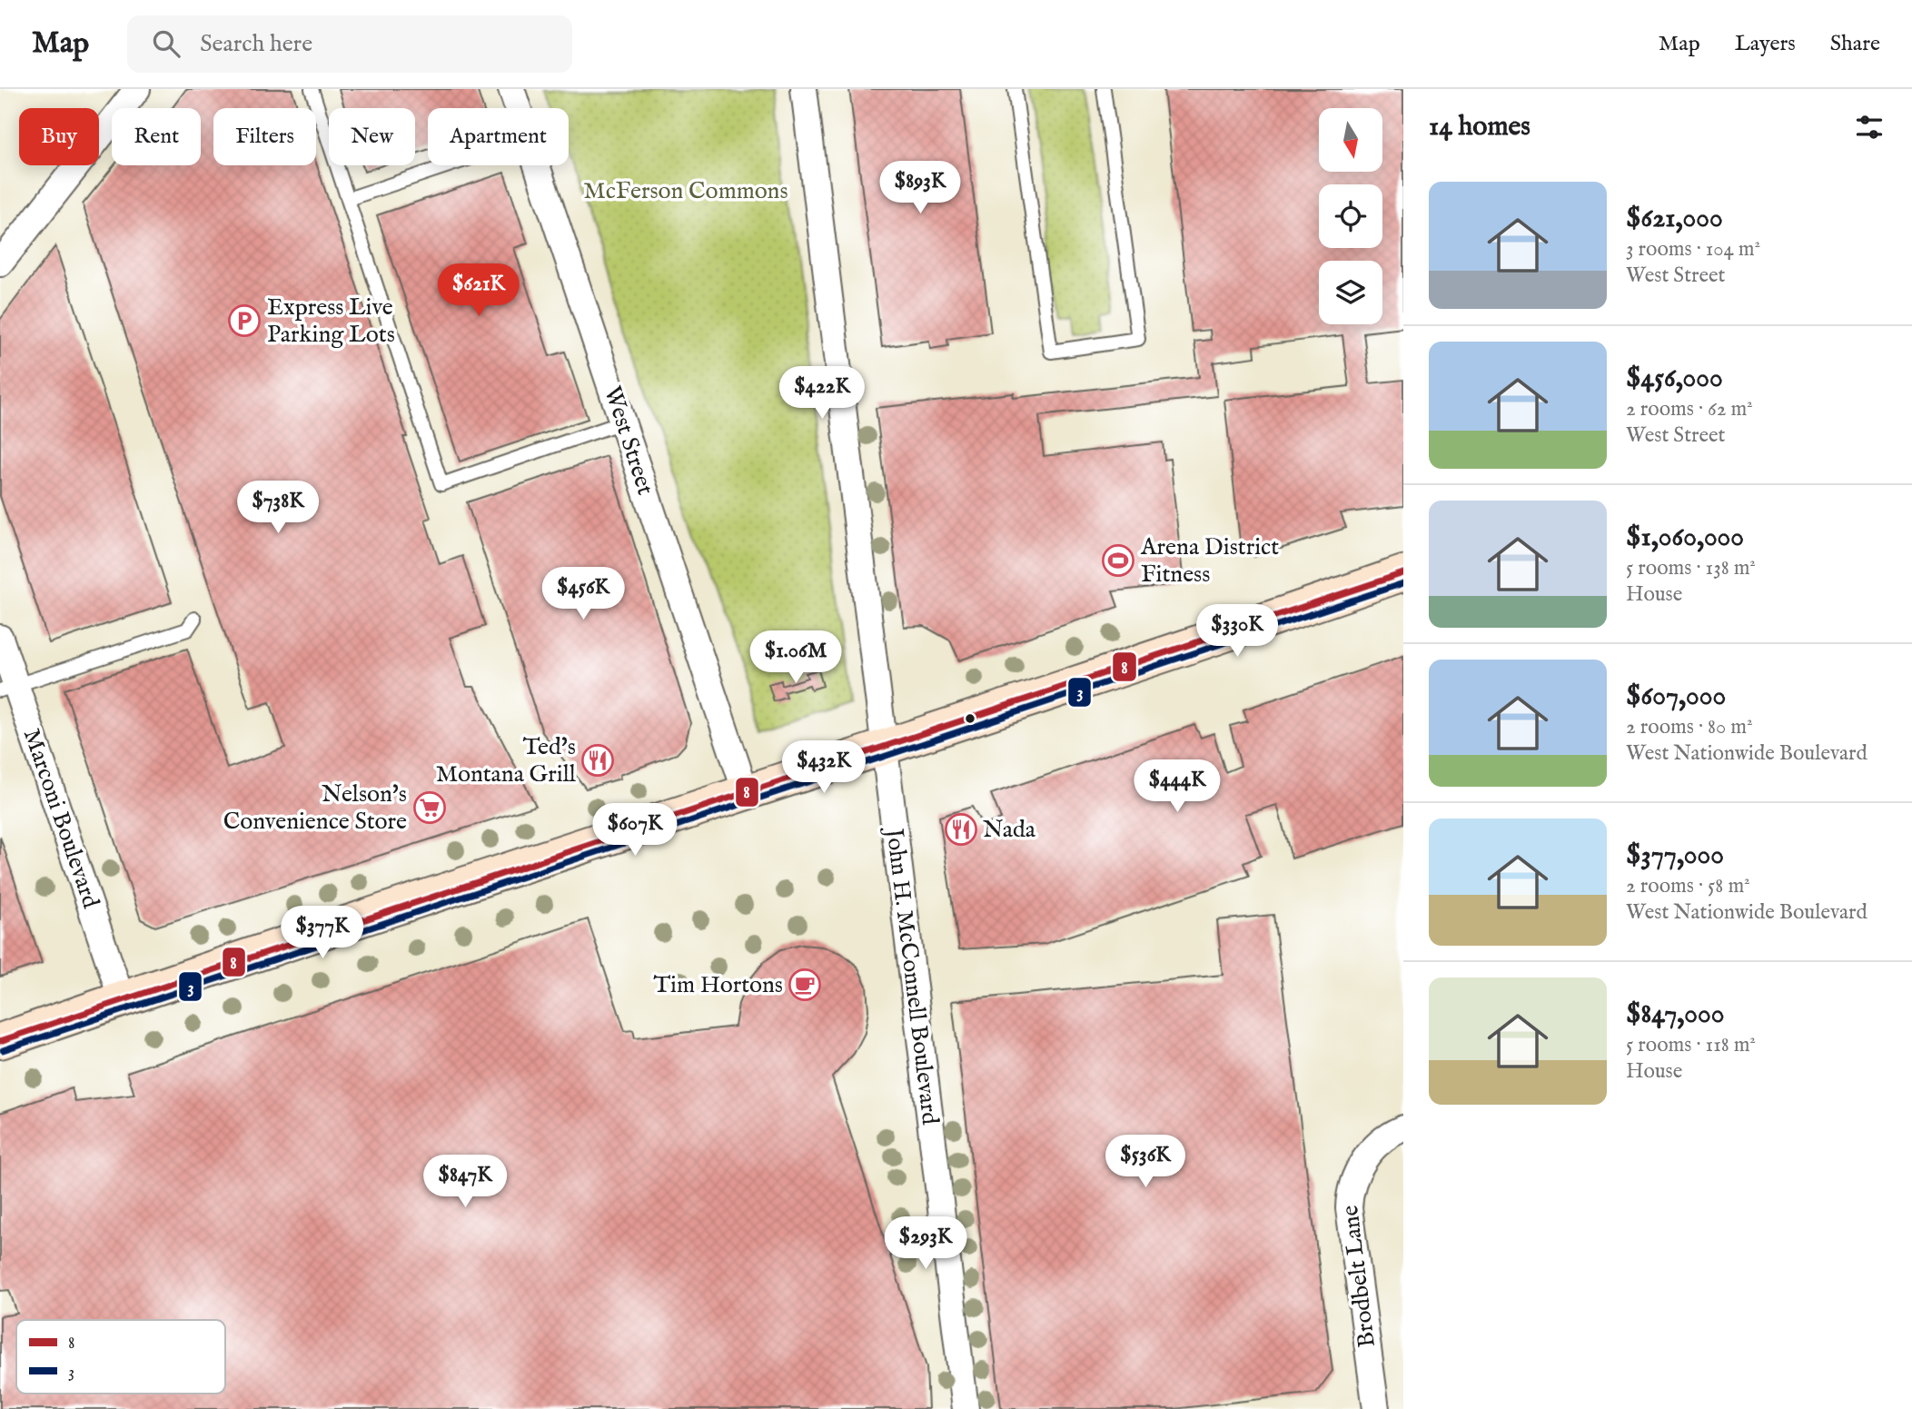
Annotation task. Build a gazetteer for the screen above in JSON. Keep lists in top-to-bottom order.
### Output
{
  "streets": {
    "street": [
      "West Street",
      "Marconi Boulevard",
      "John H. McConnell Boulevard",
      "Brodbelt Lane"
    ]
  },
  "parks": ["McFerson Commons"],
  "places": {
    "parking": ["Express Live Parking Lots"],
    "sports": ["Arena District Fitness"],
    "restaurant": ["Ted's Montana Grill", "Nada"],
    "supermarket": ["Nelson's Convenience Store"],
    "cafe": ["Tim Hortons"]
  },
  "lines": ["transit line 8", "transit line 3"],
  "legend": ["8", "3"],
  "north": "bottom",
  "page": {
    "header": "Map",
    "search": "Search here",
    "nav": ["Map", "Layers", "Share"],
    "heading": "14 homes",
    "chip": [
      "Buy",
      "Rent",
      "Filters",
      "New",
      "Apartment"
    ],
    "price": [
      "$893K",
      "$621K",
      "$422K",
      "$738K",
      "$456K",
      "$330K",
      "$1.06M",
      "$432K",
      "$444K",
      "$607K",
      "$377K",
      "$536K",
      "$847K",
      "$293K"
    ],
    "list": [
      {
        "name": "$621,000",
        "note": "3 rooms · 104 m² · West Street"
      },
      {
        "name": "$456,000",
        "note": "2 rooms · 62 m² · West Street"
      },
      {
        "name": "$1,060,000",
        "note": "5 rooms · 138 m² · House"
      },
      {
        "name": "$607,000",
        "note": "2 rooms · 80 m² · West Nationwide Boulevard"
      },
      {
        "name": "$377,000",
        "note": "2 rooms · 58 m² · West Nationwide Boulevard"
      },
      {
        "name": "$847,000",
        "note": "5 rooms · 118 m² · House"
      }
    ]
  }
}
